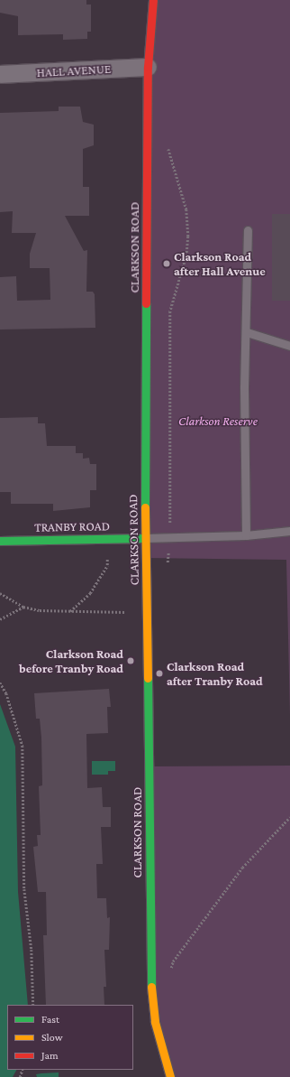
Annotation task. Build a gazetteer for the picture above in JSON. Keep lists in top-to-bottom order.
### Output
{
  "streets": {
    "street": ["HALL AVENUE", "CLARKSON ROAD", "TRANBY ROAD"]
  },
  "crossings": [
    ["HALL AVENUE", "CLARKSON ROAD"],
    ["CLARKSON ROAD", "TRANBY ROAD"]
  ],
  "parks": ["Clarkson Reserve"],
  "places": ["Clarkson Road after Hall Avenue", "Clarkson Road before Tranby Road", "Clarkson Road after Tranby Road"],
  "legend": ["Fast", "Slow", "Jam"]
}
